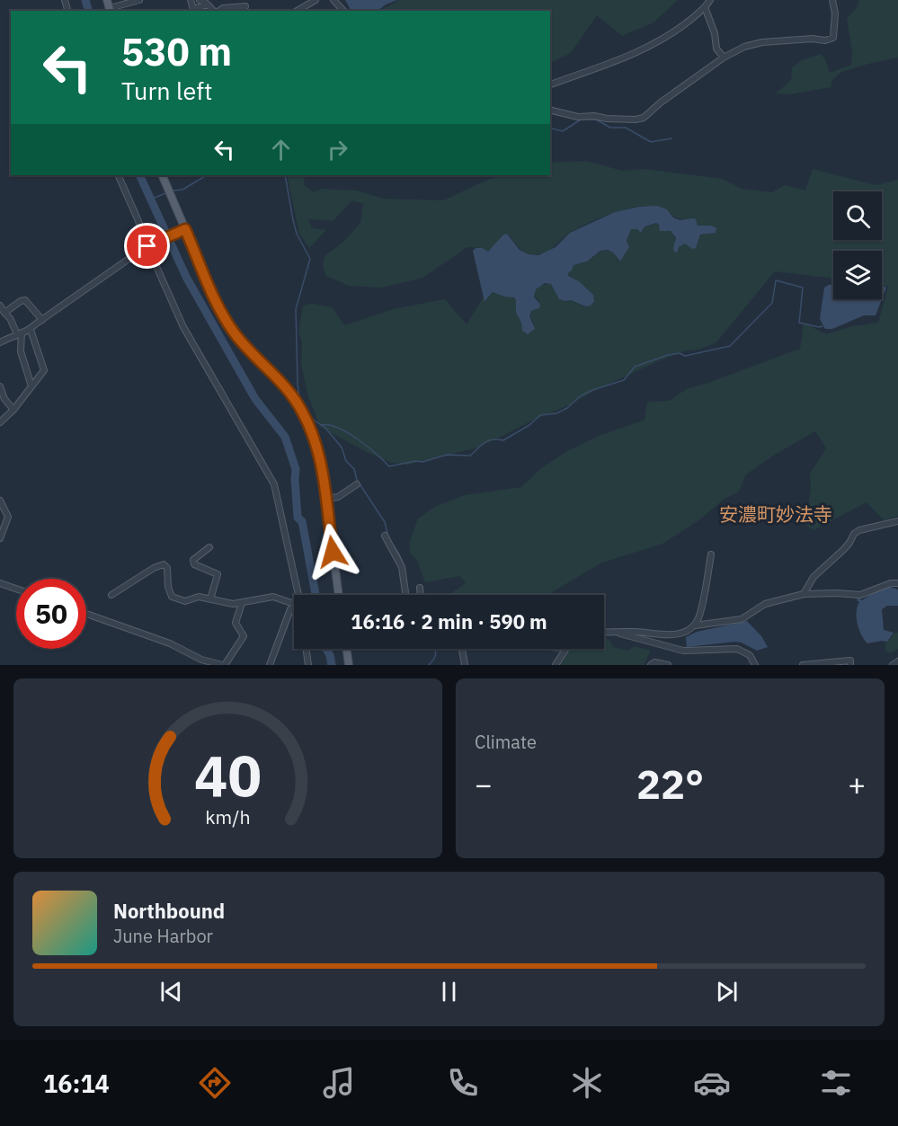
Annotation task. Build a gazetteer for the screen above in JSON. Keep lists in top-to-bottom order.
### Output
{
  "districts": ["安濃町妙法寺"],
  "page": {
    "turn": ["530 m", "Turn left"],
    "limit": "50",
    "trip": "16:16 · 2 min · 590 m",
    "tile": "Climate",
    "heat": ["−", "22°", "+"],
    "song": ["Northbound", "June Harbor"],
    "tabs": "16:14",
    "gauge": ["40", "km/h"]
  }
}
